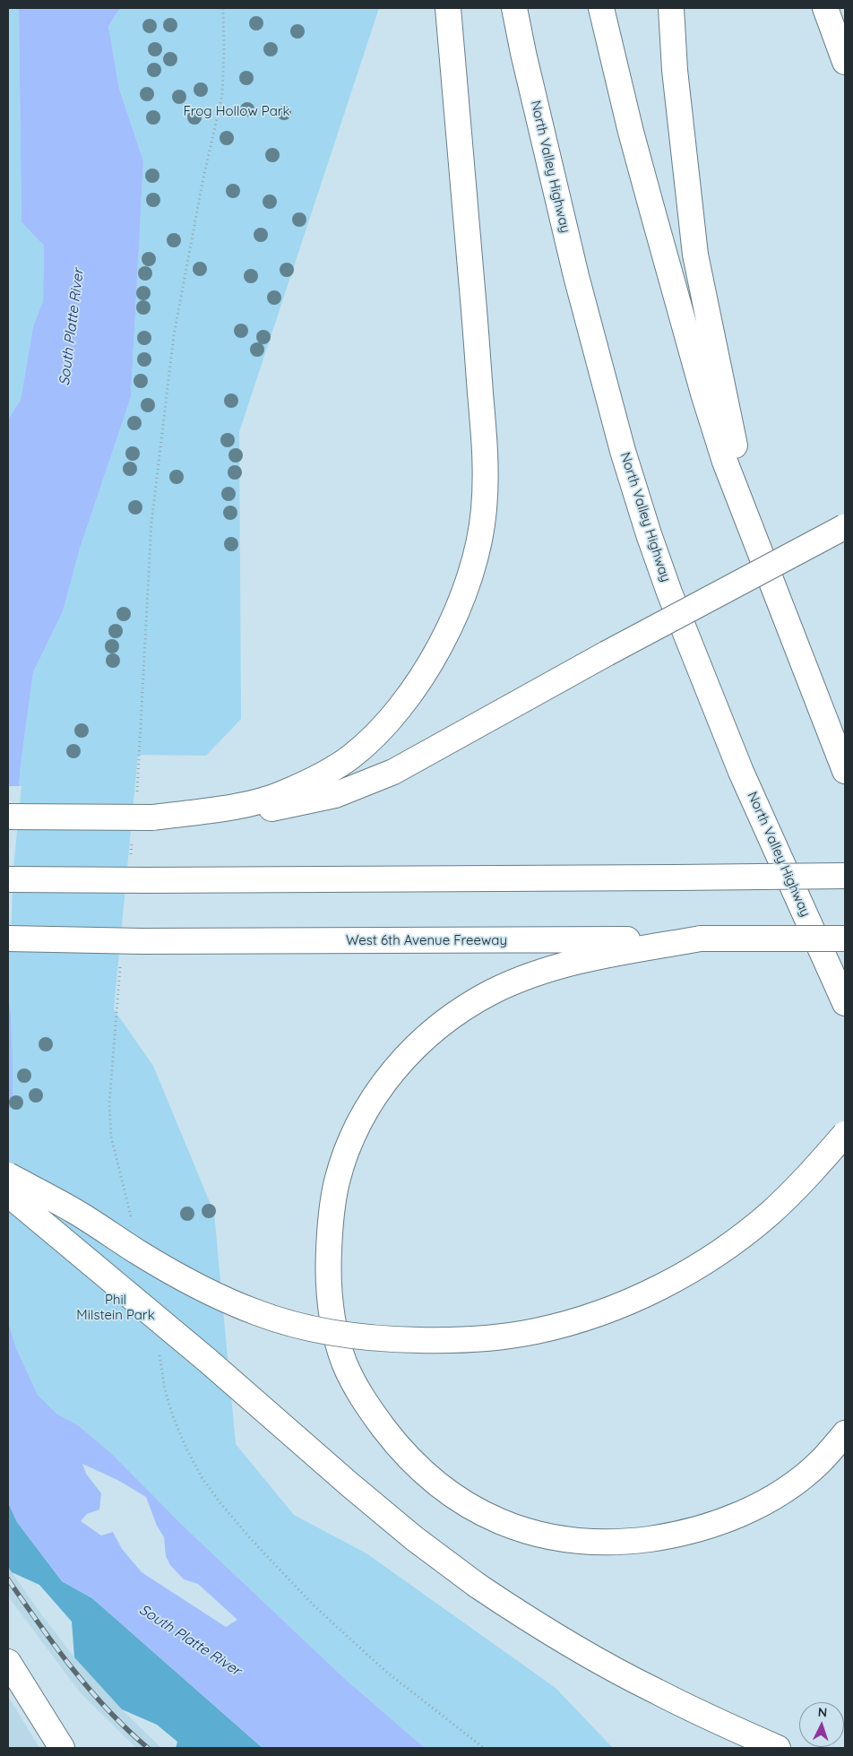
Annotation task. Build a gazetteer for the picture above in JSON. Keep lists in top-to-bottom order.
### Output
{
  "streets": {
    "main road": ["North Valley Highway", "West 6th Avenue Freeway"]
  },
  "water": ["South Platte River"],
  "parks": ["Frog Hollow Park", "Phil Milstein Park"],
  "north": "top"
}
